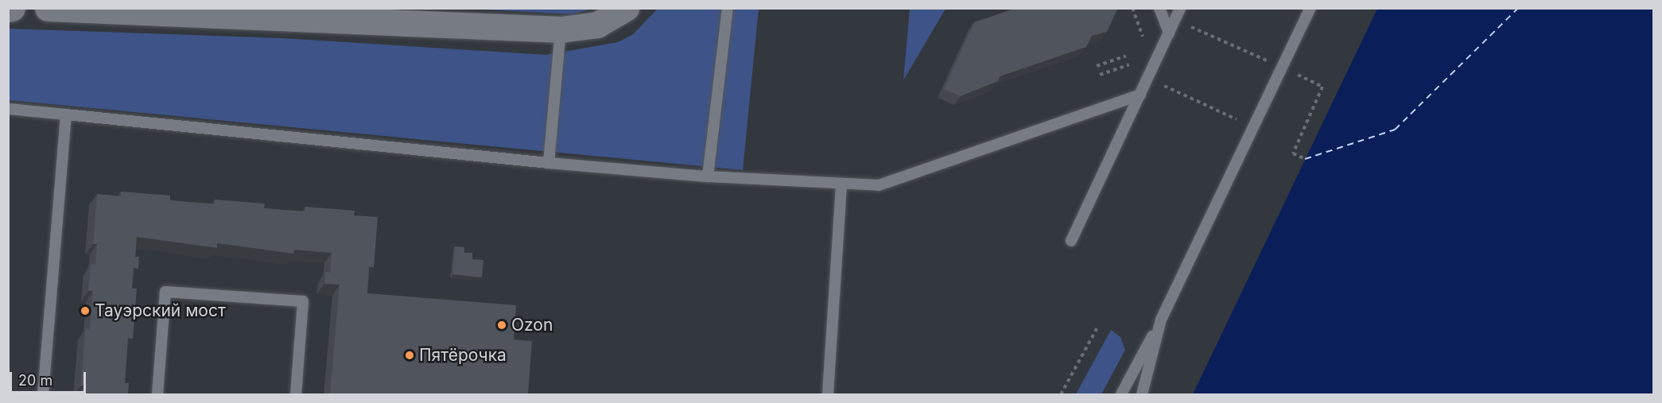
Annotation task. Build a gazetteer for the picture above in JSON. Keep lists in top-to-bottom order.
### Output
{
  "places": ["Тауэрский мост", "Ozon", "Пятёрочка"],
  "scale_bar": "20 m"
}
